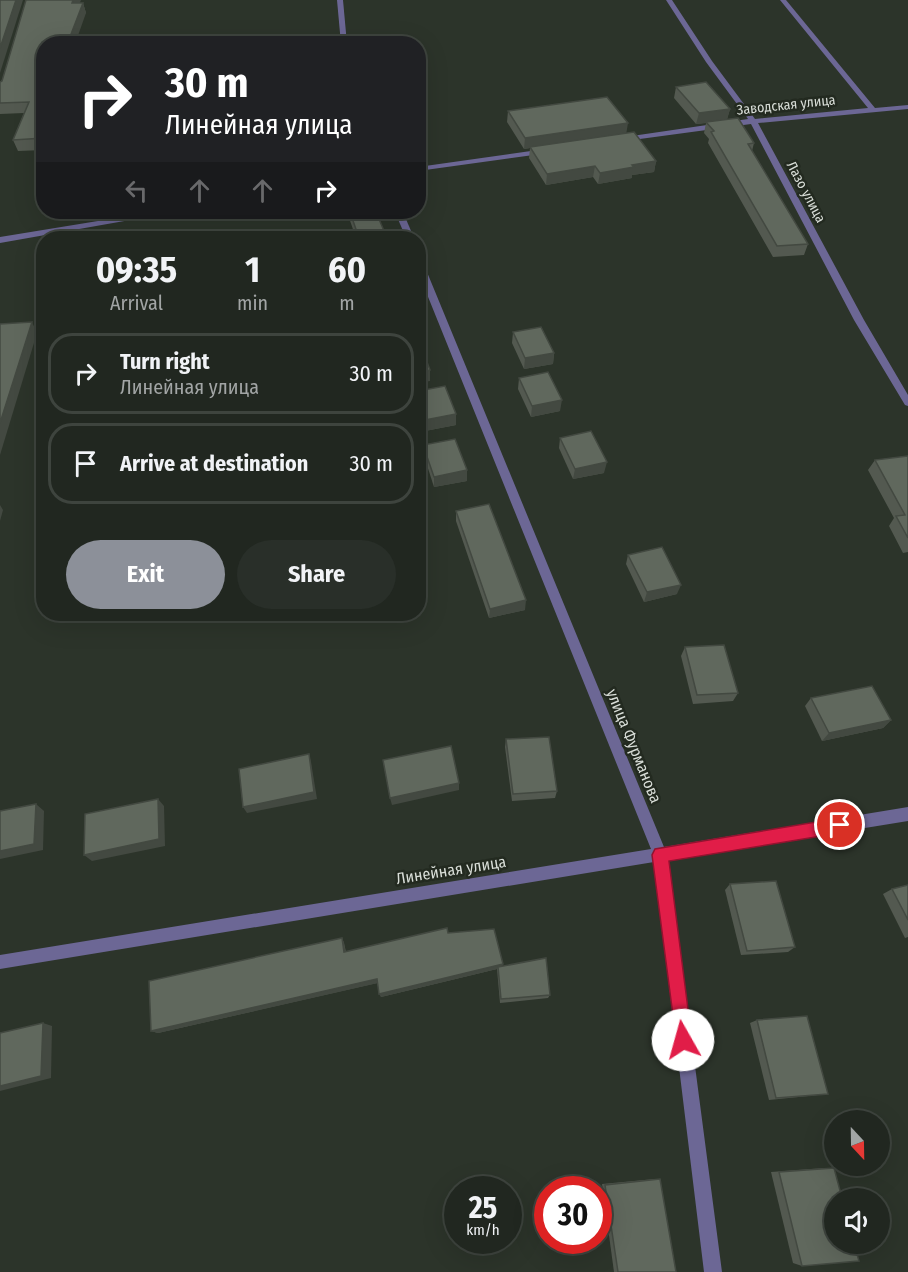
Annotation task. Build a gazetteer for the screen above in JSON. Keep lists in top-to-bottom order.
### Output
{
  "streets": {
    "street": [
      "Заводская улица",
      "Лазо улица",
      "улица Фурманова",
      "Линейная улица"
    ]
  },
  "crossings": [
    ["Заводская улица", "Лазо улица"],
    ["улица Фурманова", "Линейная улица"]
  ],
  "north": "bottom",
  "page": {
    "turn": ["30 m", "Линейная улица"],
    "eta": [
      "09:35",
      "Arrival",
      "1",
      "min",
      "60",
      "m"
    ],
    "list": [
      {
        "name": "Turn right",
        "note": "Линейная улица",
        "value": "30 m"
      },
      {
        "name": "Arrive at destination",
        "value": "30 m"
      }
    ],
    "buttons": ["Exit", "Share"],
    "speed": "25 km/h",
    "limit": "30"
  }
}
